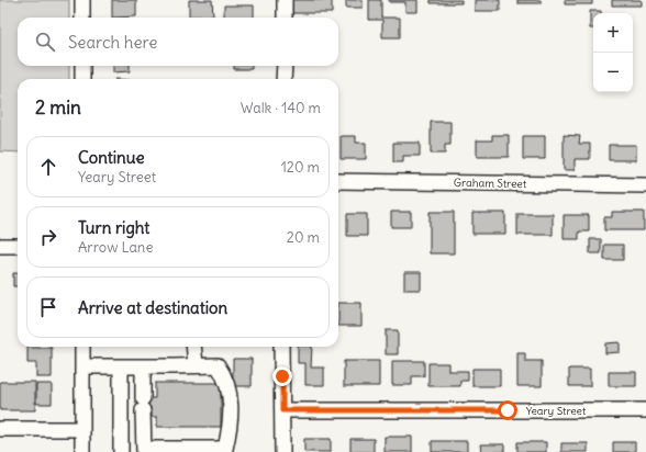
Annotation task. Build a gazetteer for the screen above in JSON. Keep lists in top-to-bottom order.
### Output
{
  "streets": {
    "street": ["Graham Street", "Yeary Street"]
  },
  "page": {
    "map_buttons": ["+", "−"],
    "search": "Search here",
    "heading": ["2 min", "Walk · 140 m"],
    "list": [
      ["Continue", "Yeary Street", "120 m"],
      ["Turn right", "Arrow Lane", "20 m"],
      "Arrive at destination"
    ]
  }
}
